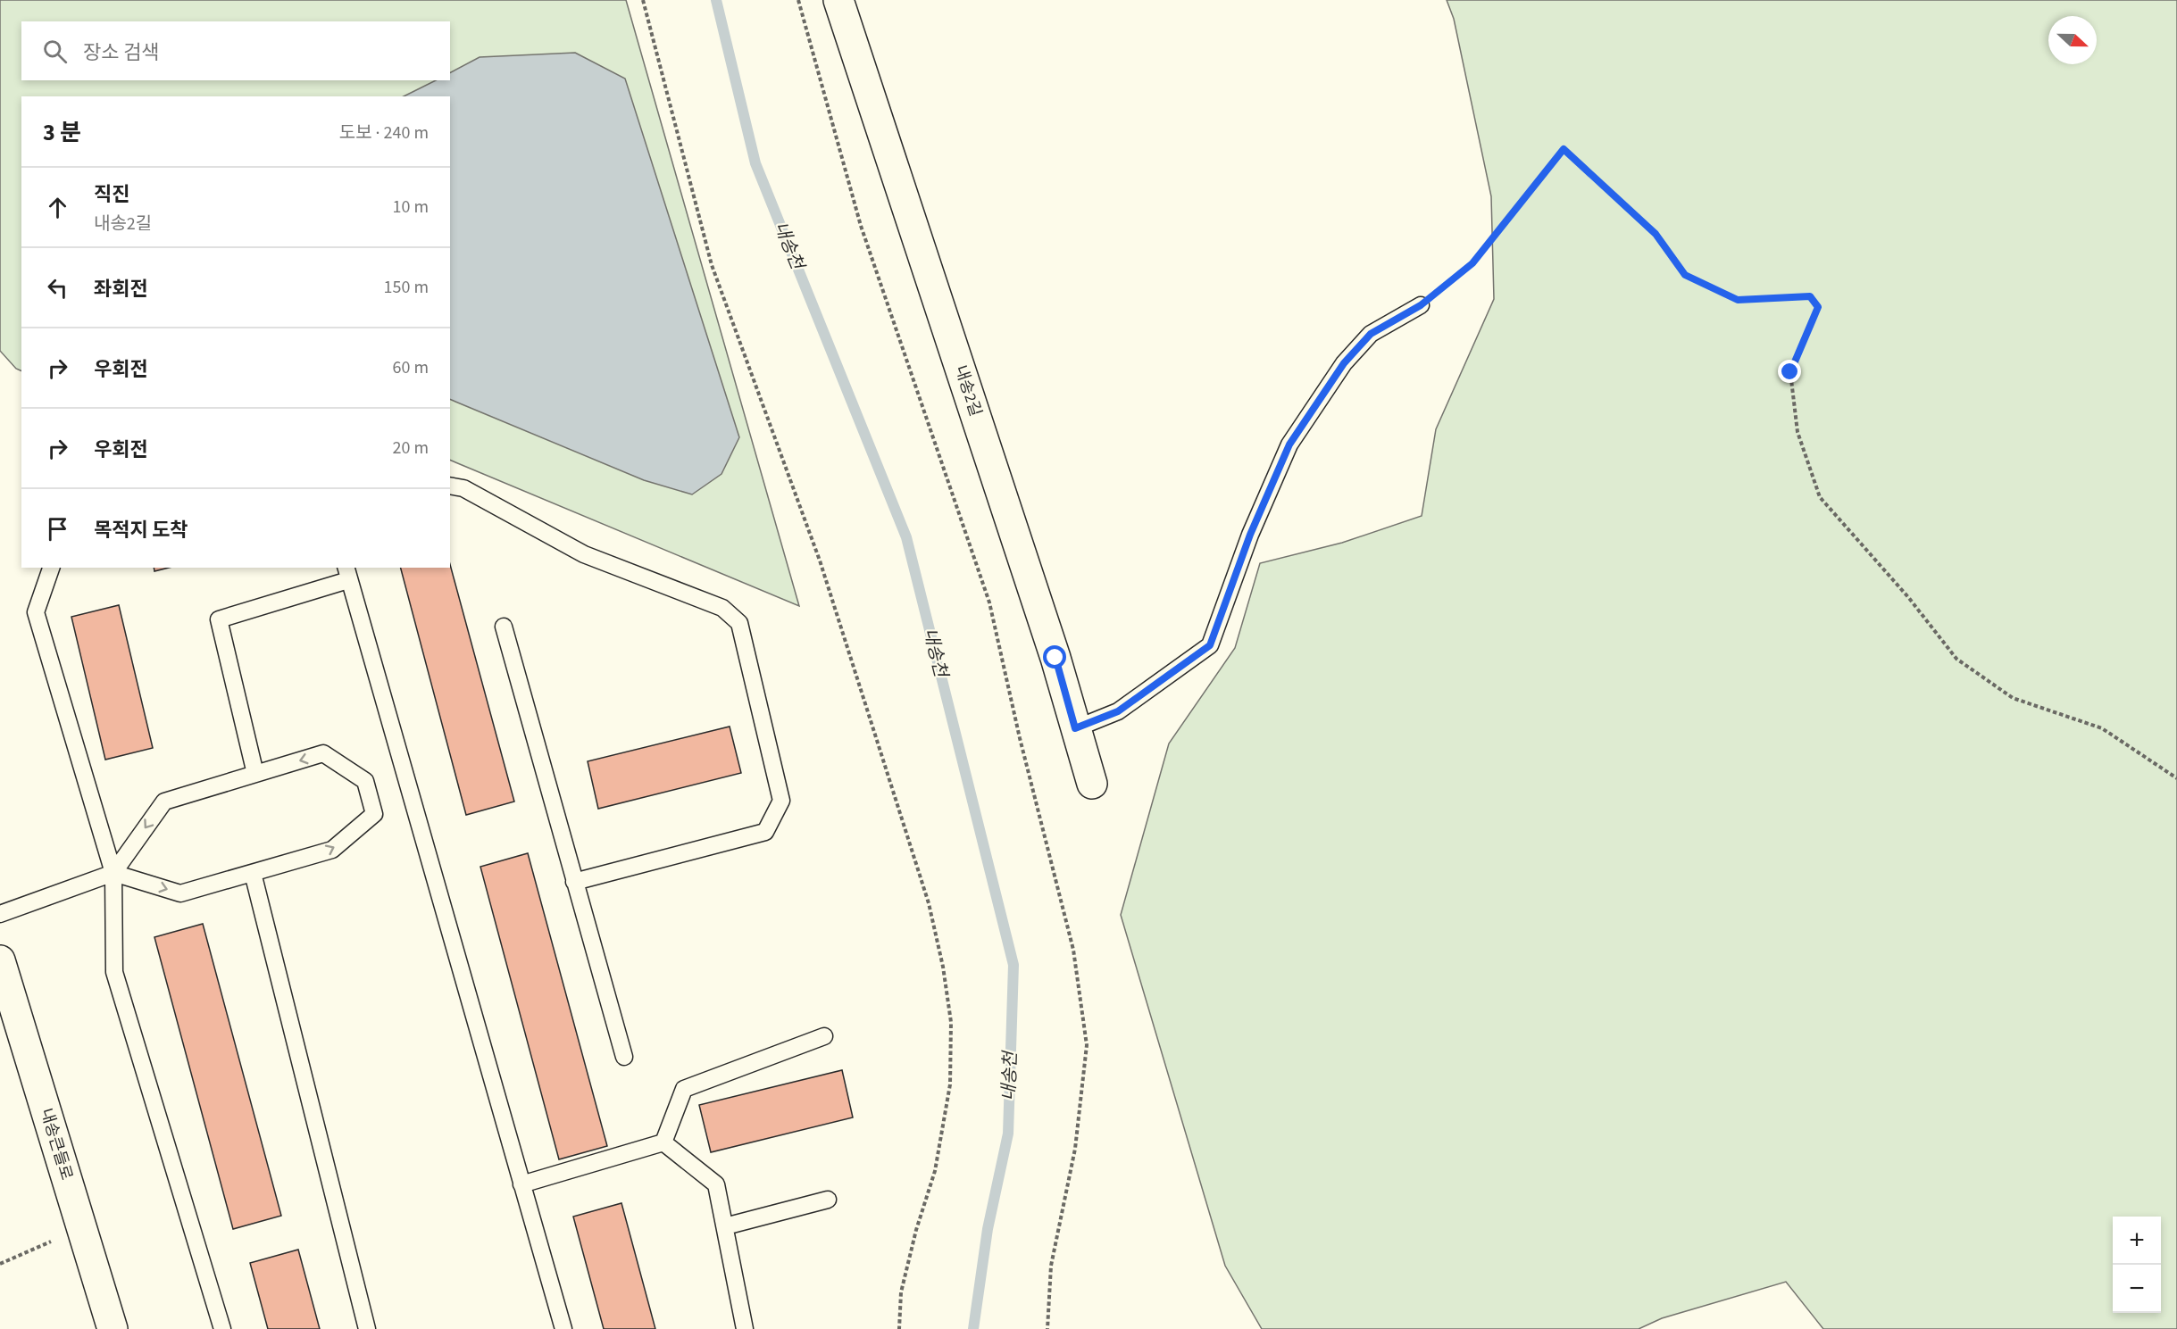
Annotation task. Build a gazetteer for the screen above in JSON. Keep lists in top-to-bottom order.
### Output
{
  "streets": {
    "street": ["내송2길", "내송큰들로"]
  },
  "water": ["내송천"],
  "north": "right",
  "page": {
    "search": "장소 검색",
    "heading": ["3 분", "도보 · 240 m"],
    "list": [
      ["직진", "내송2길", "10 m"],
      ["좌회전", "150 m"],
      ["우회전", "60 m"],
      ["우회전", "20 m"],
      "목적지 도착"
    ],
    "map_buttons": ["+", "−"]
  }
}
